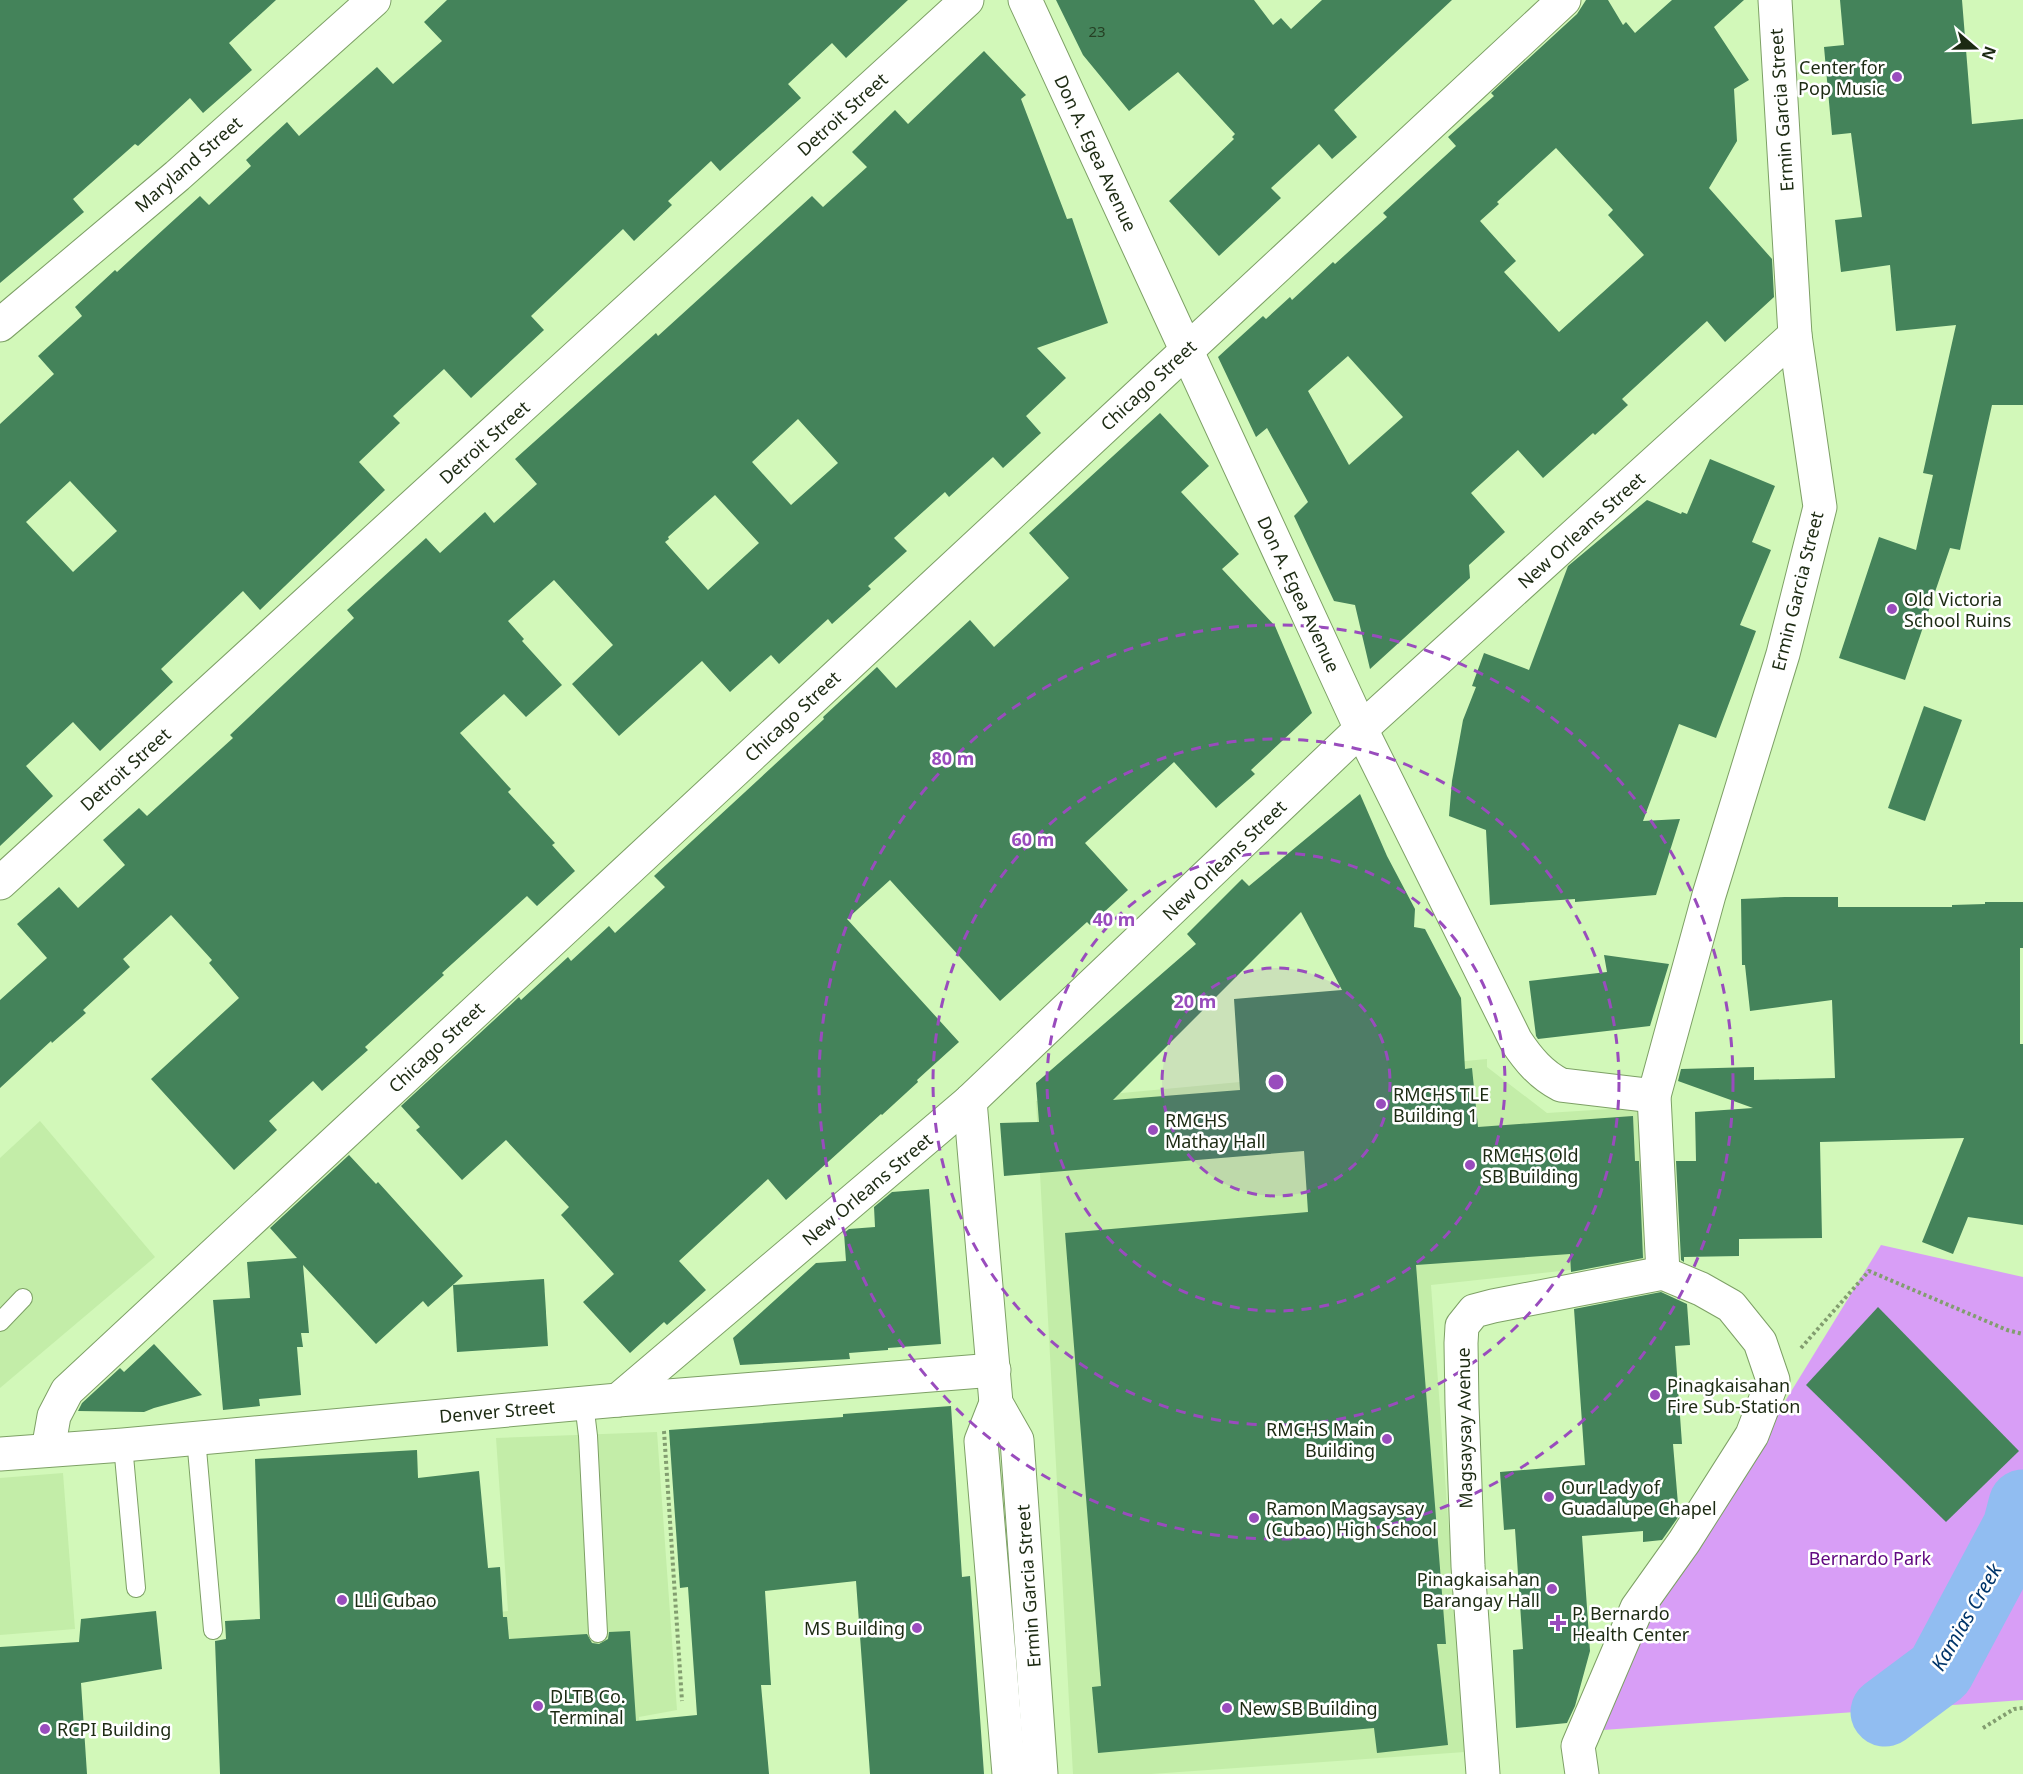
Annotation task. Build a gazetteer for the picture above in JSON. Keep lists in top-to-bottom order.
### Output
{
  "streets": {
    "street": [
      "Ermin Garcia Street",
      "Detroit Street",
      "Don A. Egea Avenue",
      "Maryland Street",
      "Chicago Street",
      "New Orleans Street",
      "Denver Street",
      "Magsaysay Avenue"
    ]
  },
  "crossings": [
    ["Ermin Garcia Street", "Don A. Egea Avenue"],
    ["Ermin Garcia Street", "New Orleans Street"],
    ["Ermin Garcia Street", "Denver Street"],
    ["Don A. Egea Avenue", "Chicago Street"],
    ["Don A. Egea Avenue", "New Orleans Street"],
    ["Chicago Street", "Denver Street"],
    ["New Orleans Street", "Denver Street"]
  ],
  "water": ["Kamias Creek"],
  "parks": ["Bernardo Park"],
  "places": {
    "other": [
      "Center for Pop Music",
      "Old Victoria School Ruins",
      "RMCHS TLE Building 1",
      "RMCHS Mathay Hall",
      "RMCHS Old SB Building",
      "Pinagkaisahan Fire Sub-Station",
      "RMCHS Main Building",
      "Our Lady of Guadalupe Chapel",
      "Ramon Magsaysay (Cubao) High School",
      "Pinagkaisahan Barangay Hall",
      "LLi Cubao",
      "MS Building",
      "DLTB Co. Terminal",
      "New SB Building",
      "RCPI Building"
    ],
    "health": ["P. Bernardo Health Center"]
  },
  "house_numbers": ["23"],
  "north": "right",
  "rings": [
    "80 m",
    "60 m",
    "40 m",
    "20 m"
  ]
}
